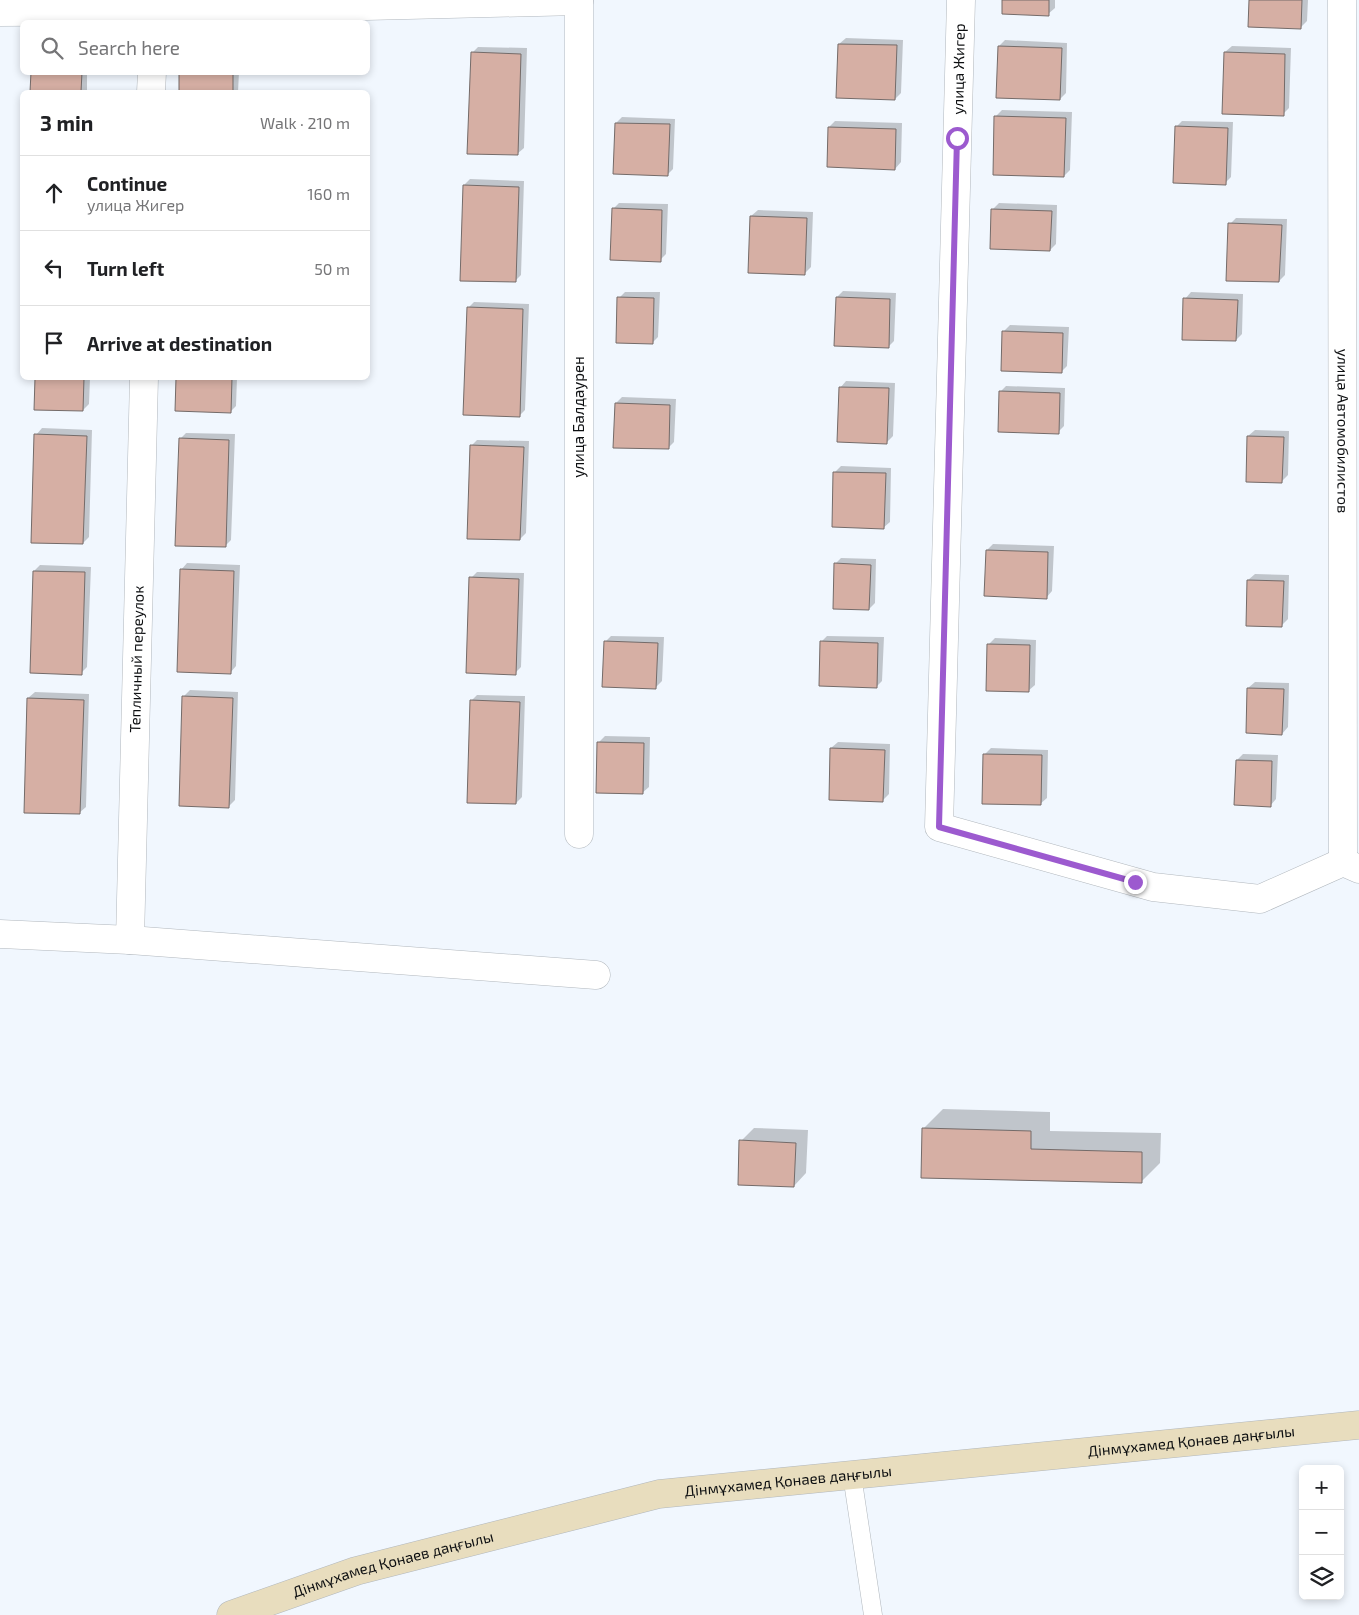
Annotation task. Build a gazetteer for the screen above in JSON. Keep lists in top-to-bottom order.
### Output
{
  "streets": {
    "main road": ["Дінмұхамед Қонаев даңғылы"],
    "street": [
      "улица Жигер",
      "улица Балдаурен",
      "улица Автомобилистов",
      "Тепличный переулок"
    ]
  },
  "crossings": [
    ["улица Жигер", "улица Автомобилистов"]
  ],
  "page": {
    "search": "Search here",
    "heading": ["3 min", "Walk · 210 m"],
    "list": [
      ["Continue", "улица Жигер", "160 m"],
      ["Turn left", "50 m"],
      "Arrive at destination"
    ],
    "map_buttons": ["+", "−"]
  }
}
